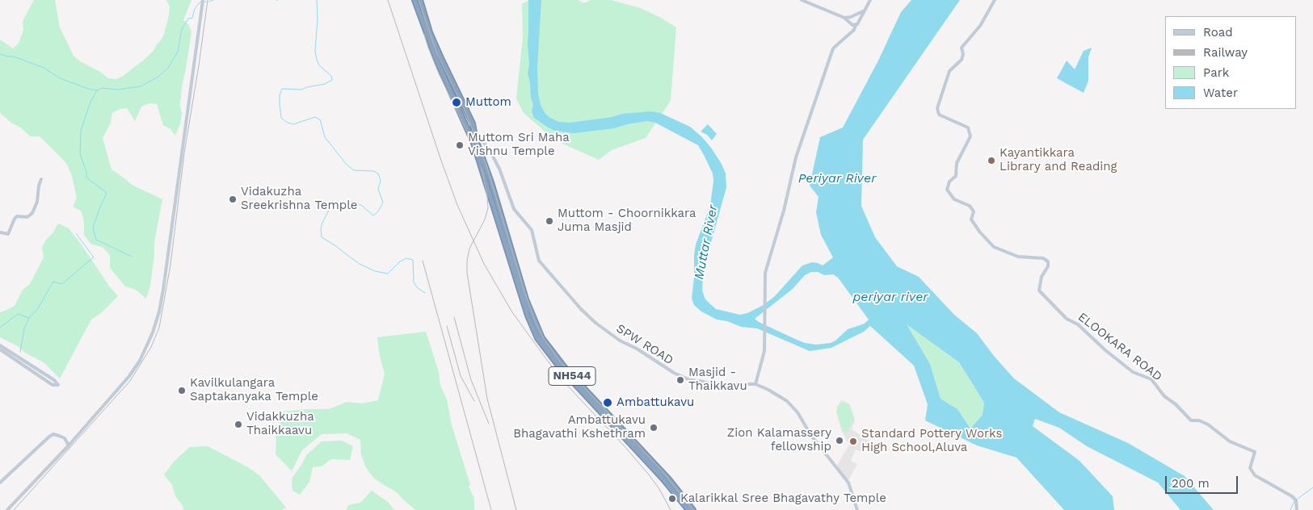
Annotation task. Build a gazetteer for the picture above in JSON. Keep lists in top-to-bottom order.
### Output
{
  "streets": {
    "highway": ["NH544"],
    "main road": ["SPW ROAD", "ELOOKARA ROAD"]
  },
  "crossings": [
    ["SPW ROAD", "NH544"]
  ],
  "water": ["Periyar River", "Muttar River", "periyar river"],
  "places": [
    "Muttom",
    "Muttom Sri Maha Vishnu Temple",
    "Kayantikkara Library and Reading",
    "Vidakuzha Sreekrishna Temple",
    "Muttom - Choornikkara Juma Masjid",
    "Masjid - Thaikkavu",
    "Kavilkulangara Saptakanyaka Temple",
    "Ambattukavu",
    "Vidakkuzha Thaikkaavu",
    "Ambattukavu Bhagavathi Kshethram",
    "Zion Kalamassery fellowship",
    "Standard Pottery Works High School,Aluva",
    "Kalarikkal Sree Bhagavathy Temple"
  ],
  "legend": [
    "Road",
    "Railway",
    "Park",
    "Water"
  ],
  "scale_bar": "200 m"
}
